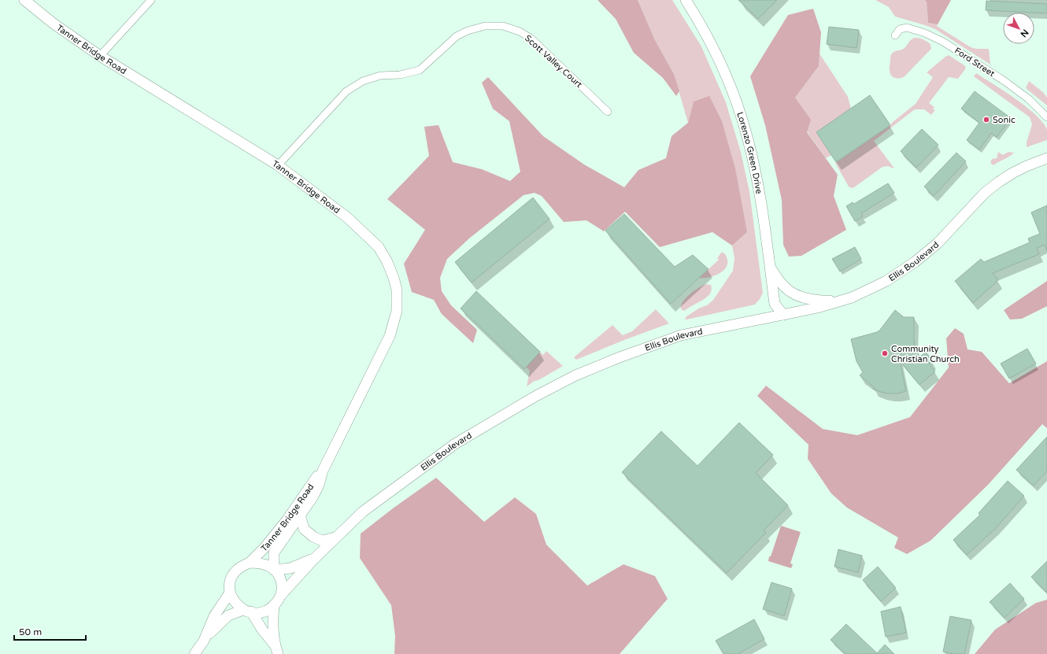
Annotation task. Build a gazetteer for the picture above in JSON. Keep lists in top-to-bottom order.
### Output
{
  "streets": {
    "main road": ["Tanner Bridge Road", "Lorenzo Green Drive", "Ellis Boulevard"],
    "street": ["Scott Valley Court", "Ford Street"]
  },
  "crossings": [
    ["Tanner Bridge Road", "Scott Valley Court"],
    ["Tanner Bridge Road", "Ellis Boulevard"],
    ["Lorenzo Green Drive", "Ellis Boulevard"]
  ],
  "places": ["Sonic", "Community Christian Church"],
  "scale_bar": "50 m",
  "north": "bottom right"
}
